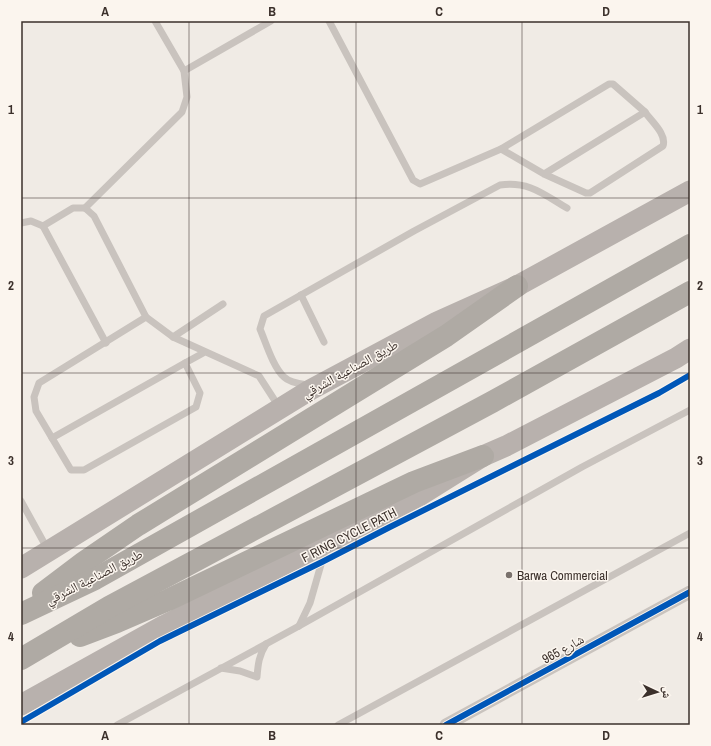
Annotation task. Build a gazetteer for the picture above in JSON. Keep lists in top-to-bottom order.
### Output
{
  "streets": {
    "highway": ["طريق الصناعية الشرقي"],
    "street": ["شارع 965"],
    "cycle path": ["F RING CYCLE PATH"]
  },
  "places": ["Barwa Commercial"],
  "north": "right",
  "grid": {
    "columns": [
      "A",
      "B",
      "C",
      "D"
    ],
    "rows": [
      "1",
      "2",
      "3",
      "4"
    ]
  }
}
